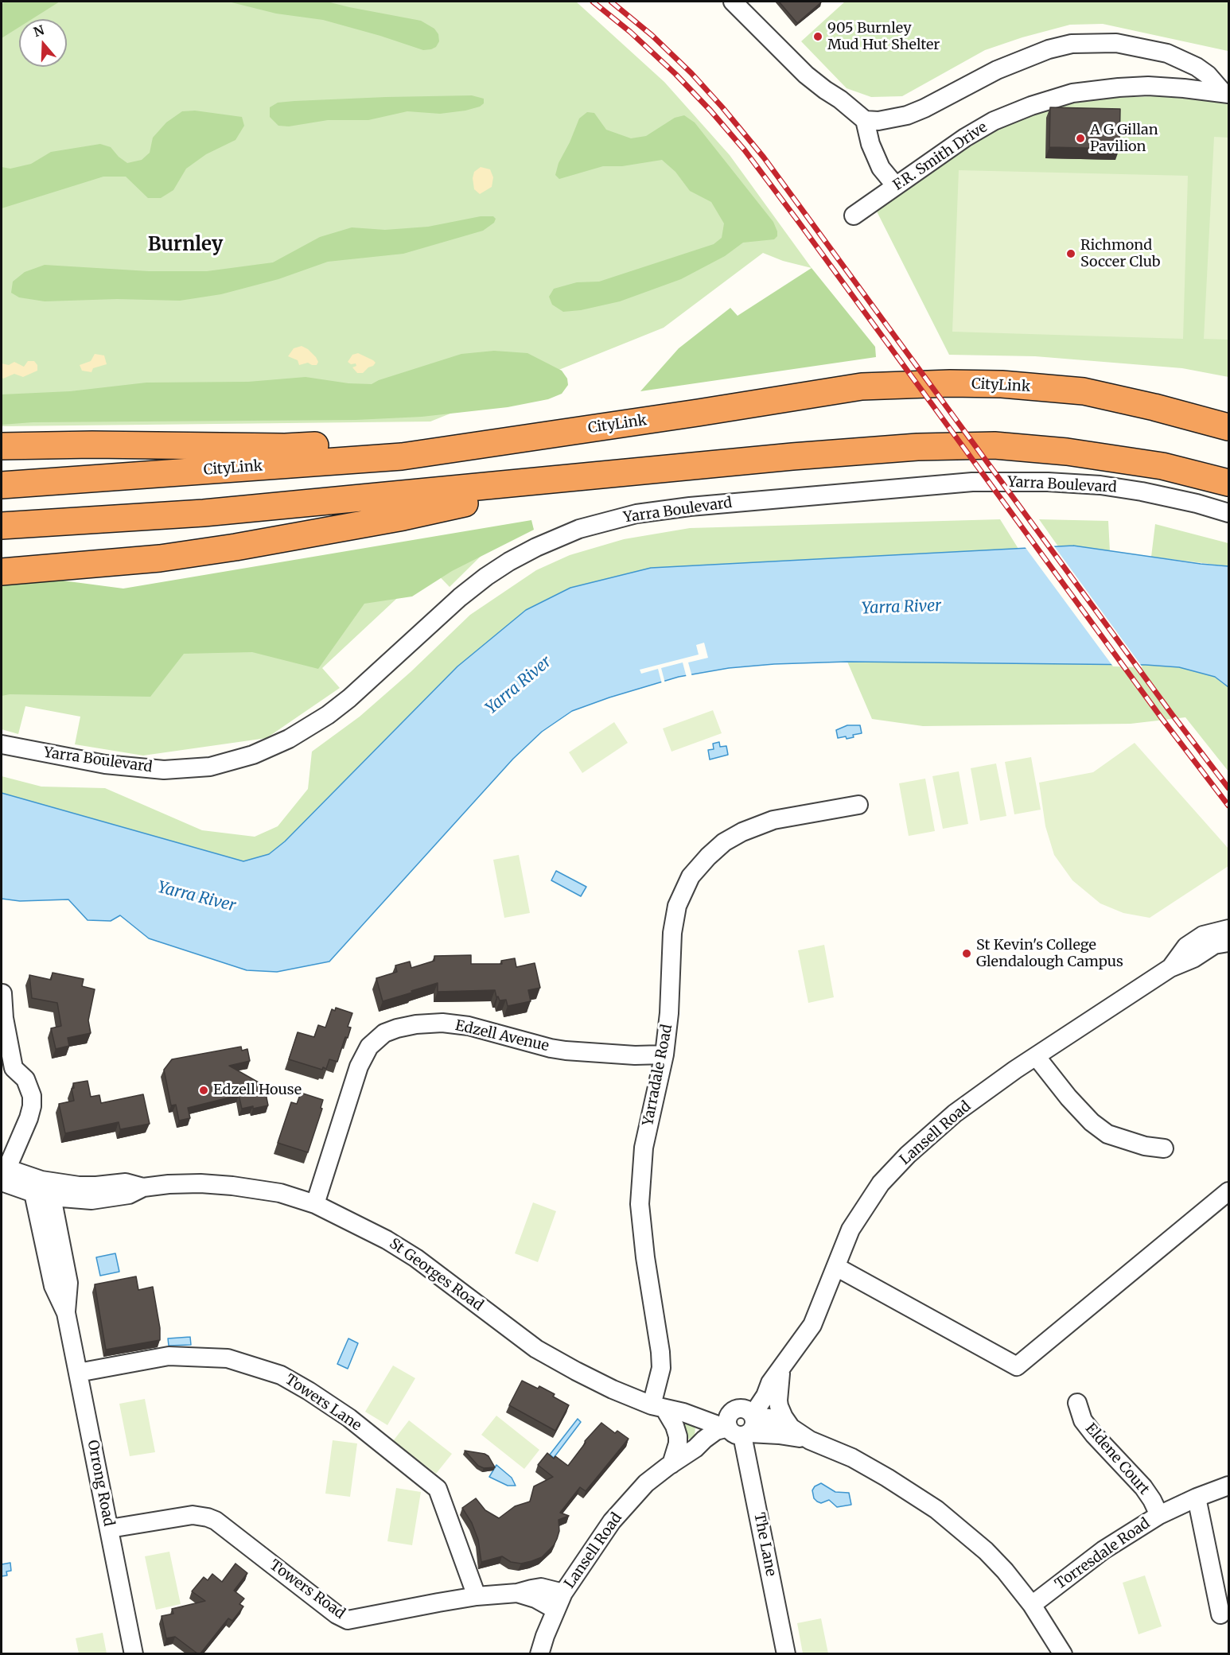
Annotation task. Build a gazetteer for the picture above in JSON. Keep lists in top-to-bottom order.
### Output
{
  "streets": {
    "highway": ["CityLink"],
    "street": [
      "F.R. Smith Drive",
      "Yarra Boulevard",
      "Edzell Avenue",
      "Yarradale Road",
      "Lansell Road",
      "St Georges Road",
      "Towers Lane",
      "Eldene Court",
      "Orrong Road",
      "The Lane",
      "Torresdale Road",
      "Towers Road"
    ]
  },
  "crossings": [
    ["Edzell Avenue", "Yarradale Road"],
    ["Edzell Avenue", "St Georges Road"],
    ["Yarradale Road", "St Georges Road"],
    ["Lansell Road", "St Georges Road"],
    ["Lansell Road", "The Lane"],
    ["Lansell Road", "Towers Road"],
    ["St Georges Road", "Orrong Road"],
    ["St Georges Road", "The Lane"],
    ["St Georges Road", "Torresdale Road"],
    ["Towers Lane", "Orrong Road"],
    ["Towers Lane", "Towers Road"],
    ["Eldene Court", "Torresdale Road"],
    ["Orrong Road", "Towers Road"]
  ],
  "districts": ["Burnley"],
  "water": ["Yarra River"],
  "places": [
    "905 Burnley Mud Hut Shelter",
    "A G Gillan Pavilion",
    "Richmond Soccer Club",
    "St Kevin's College Glendalough Campus",
    "Edzell House"
  ],
  "north": "top"
}
